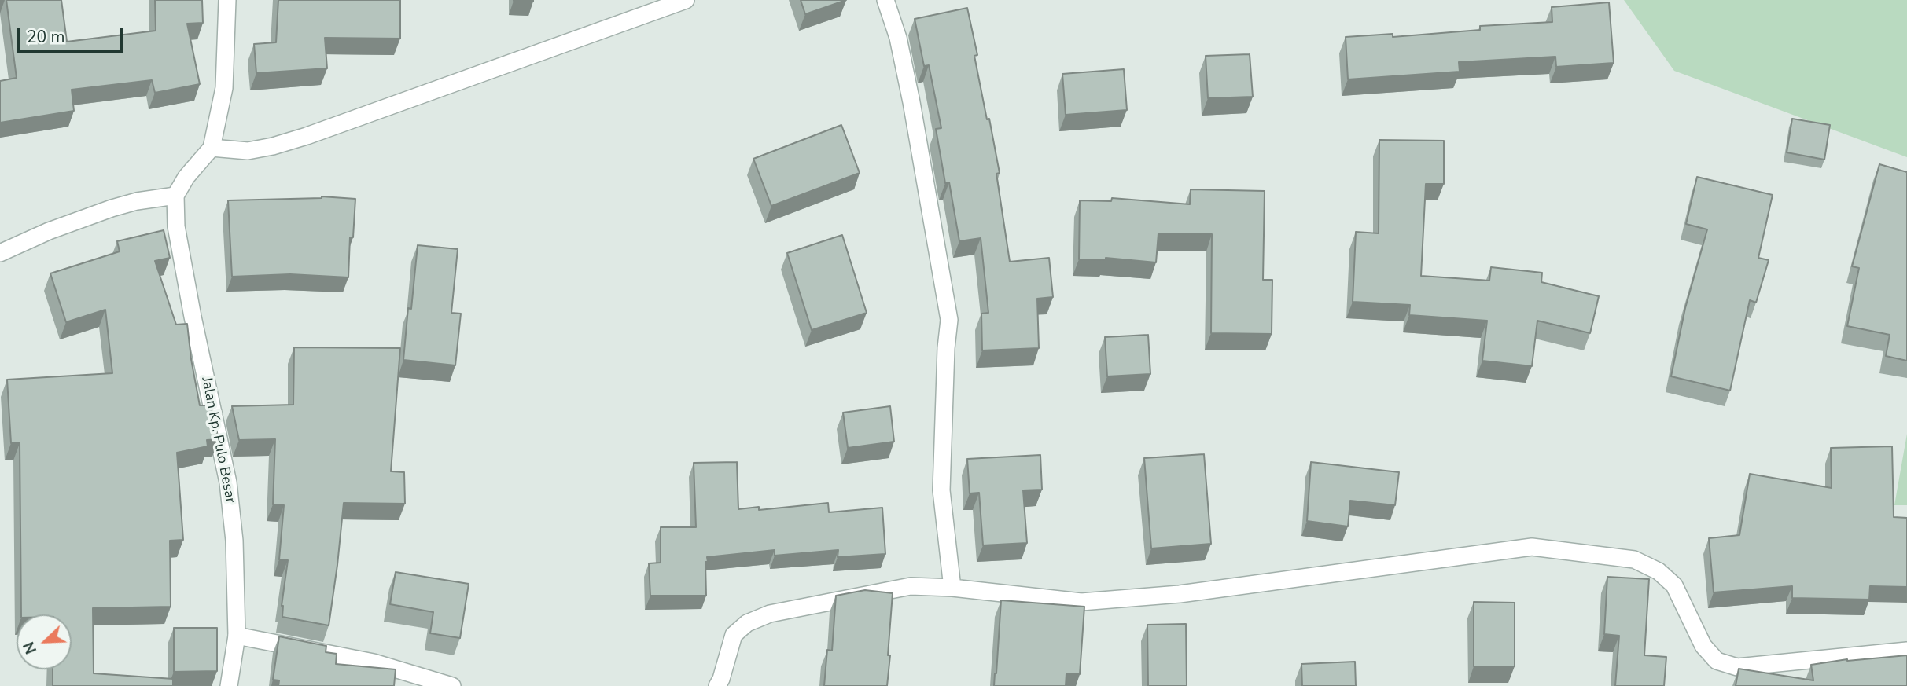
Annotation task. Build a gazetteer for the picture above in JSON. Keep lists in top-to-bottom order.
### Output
{
  "streets": {
    "street": ["Jalan Kp. Pulo Besar"]
  },
  "scale_bar": "20 m",
  "north": "bottom left"
}
